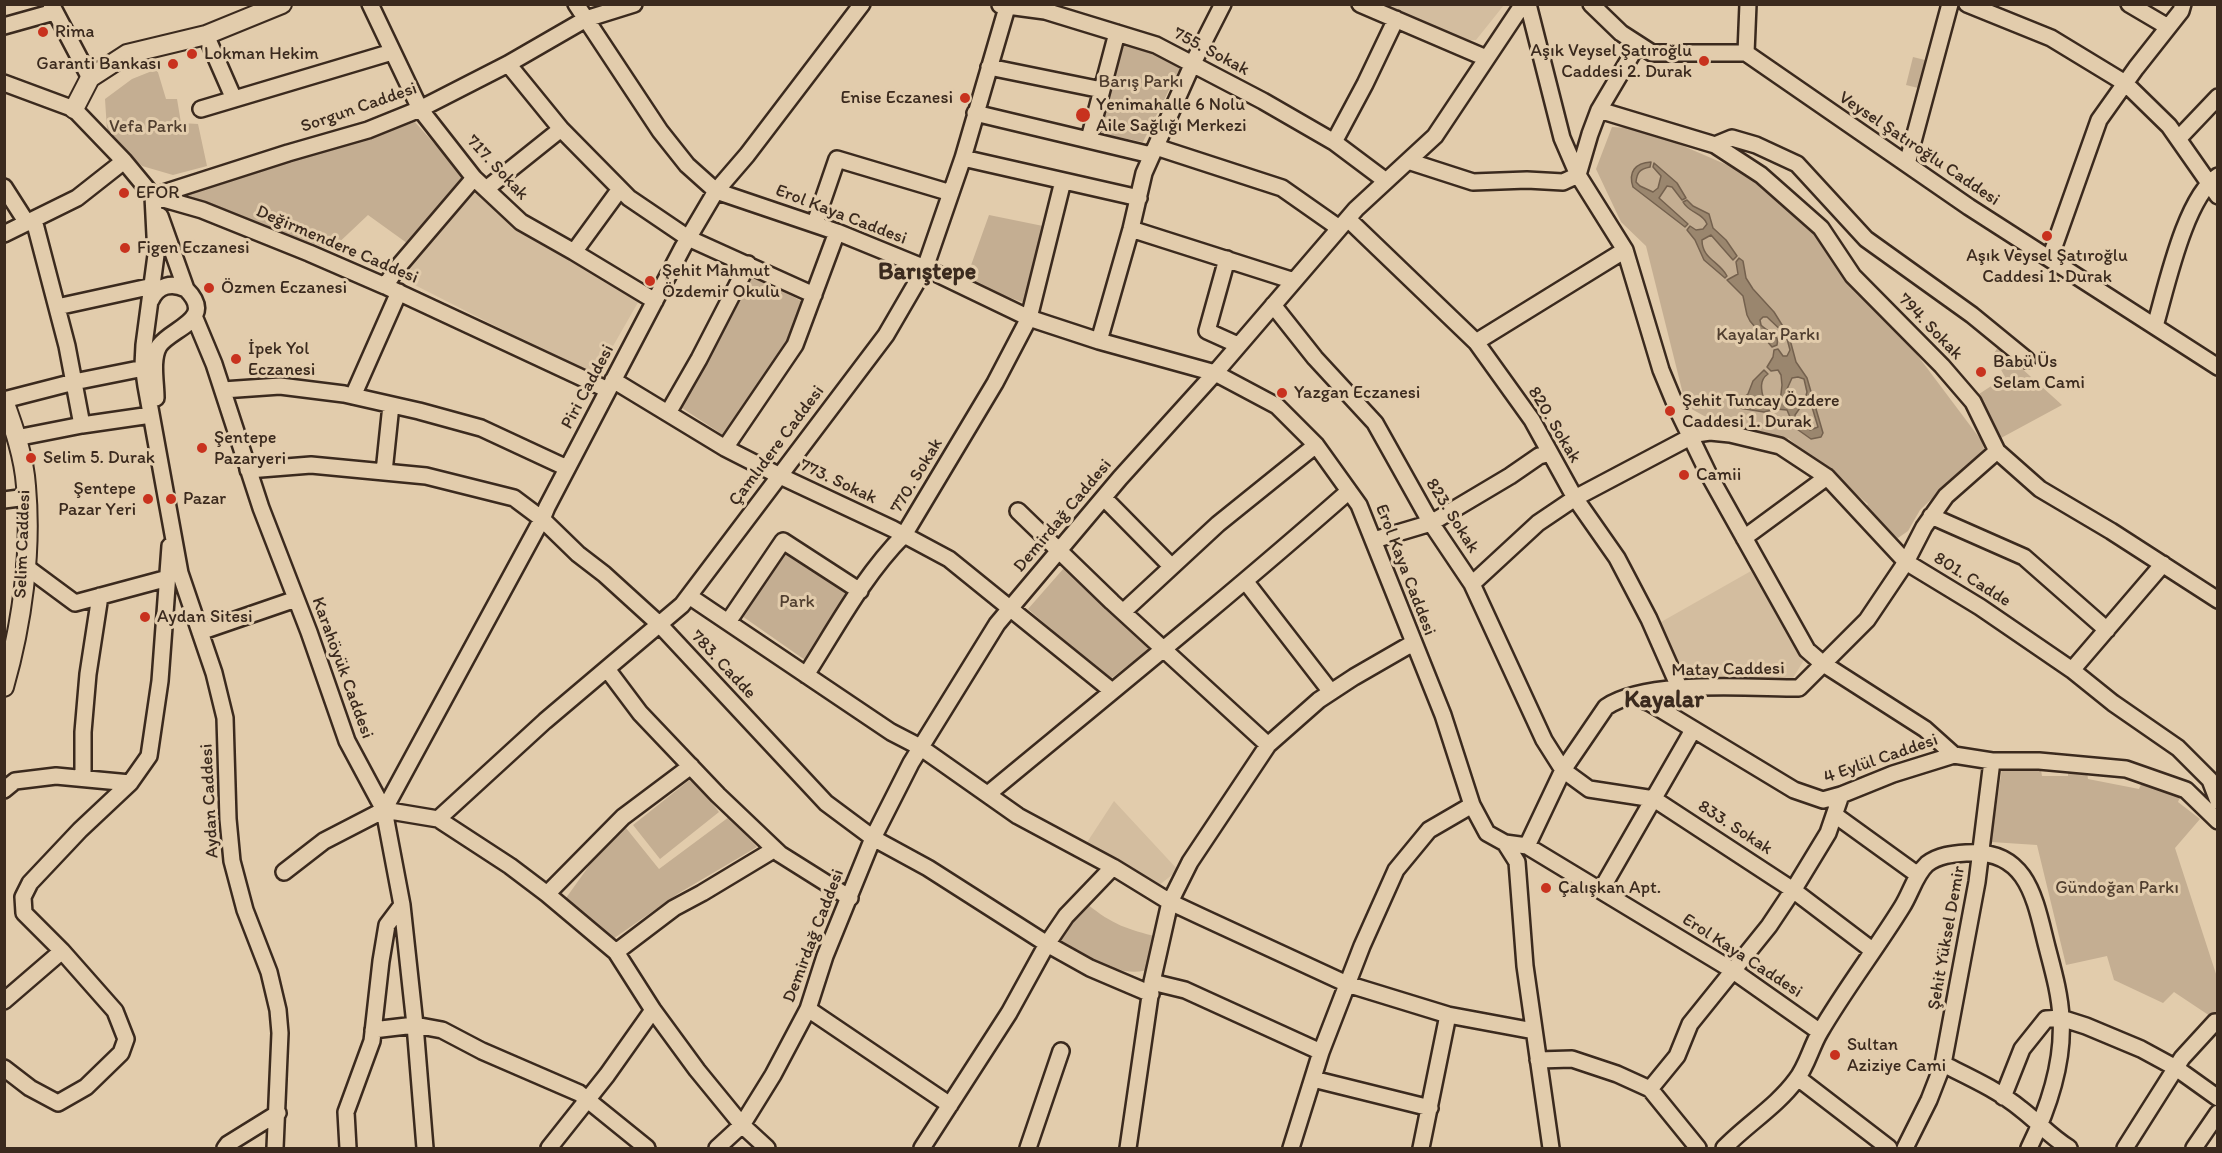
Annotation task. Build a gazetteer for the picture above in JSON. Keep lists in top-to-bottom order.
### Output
{
  "streets": {
    "main road": ["Selim Caddesi"],
    "street": [
      "755. Sokak",
      "Sorgun Caddesi",
      "Veysel Şatıroğlu Caddesi",
      "717. Sokak",
      "Erol Kaya Caddesi",
      "Değirmendere Caddesi",
      "794. Sokak",
      "Piri Caddesi",
      "820. Sokak",
      "Çamlıdere Caddesi",
      "770. Sokak",
      "773. Sokak",
      "Demirdağ Caddesi",
      "823. Sokak",
      "801. Cadde",
      "783. Cadde",
      "Karahöyük Caddesi",
      "Matay Caddesi",
      "4 Eylül Caddesi",
      "Aydan Caddesi",
      "833. Sokak",
      "Şehit Yüksel Demir"
    ]
  },
  "crossings": [
    ["755. Sokak", "Çamlıdere Caddesi"],
    ["755. Sokak", "Demirdağ Caddesi"],
    ["Sorgun Caddesi", "717. Sokak"],
    ["Sorgun Caddesi", "Değirmendere Caddesi"],
    ["717. Sokak", "Piri Caddesi"],
    ["Erol Kaya Caddesi", "Piri Caddesi"],
    ["Erol Kaya Caddesi", "Çamlıdere Caddesi"],
    ["Erol Kaya Caddesi", "770. Sokak"],
    ["Erol Kaya Caddesi", "Demirdağ Caddesi"],
    ["Erol Kaya Caddesi", "Matay Caddesi"],
    ["Değirmendere Caddesi", "Piri Caddesi"],
    ["Değirmendere Caddesi", "773. Sokak"],
    ["794. Sokak", "Matay Caddesi"],
    ["Piri Caddesi", "773. Sokak"],
    ["Piri Caddesi", "783. Cadde"],
    ["Piri Caddesi", "Karahöyük Caddesi"],
    ["820. Sokak", "Çamlıdere Caddesi"],
    ["820. Sokak", "Demirdağ Caddesi"],
    ["820. Sokak", "801. Cadde"],
    ["820. Sokak", "Matay Caddesi"],
    ["Çamlıdere Caddesi", "773. Sokak"],
    ["Çamlıdere Caddesi", "783. Cadde"],
    ["770. Sokak", "773. Sokak"],
    ["773. Sokak", "Demirdağ Caddesi"],
    ["Demirdağ Caddesi", "823. Sokak"],
    ["Demirdağ Caddesi", "783. Cadde"],
    ["823. Sokak", "801. Cadde"],
    ["823. Sokak", "Matay Caddesi"],
    ["823. Sokak", "833. Sokak"],
    ["801. Cadde", "Matay Caddesi"],
    ["783. Cadde", "Karahöyük Caddesi"],
    ["Matay Caddesi", "4 Eylül Caddesi"],
    ["Matay Caddesi", "833. Sokak"]
  ],
  "districts": ["Barıştepe", "Kayalar"],
  "parks": [
    "Barış Parkı",
    "Vefa Parkı",
    "Kayalar Parkı",
    "Park",
    "Gündoğan Parkı"
  ],
  "places": [
    "Rima",
    "Lokman Hekim",
    "Aşık Veysel Şatıroğlu Caddesi 2. Durak",
    "Garanti Bankası",
    "Enise Eczanesi",
    "Yenimahalle 6 Nolu Aile Sağlığı Merkezi",
    "EFOR",
    "Aşık Veysel Şatıroğlu Caddesi 1. Durak",
    "Figen Eczanesi",
    "Şehit Mahmut Özdemir Okulu",
    "Özmen Eczanesi",
    "İpek Yol Eczanesi",
    "Babü Üs Selam Cami",
    "Yazgan Eczanesi",
    "Şehit Tuncay Özdere Caddesi 1. Durak",
    "Şentepe Pazaryeri",
    "Selim 5. Durak",
    "Camii",
    "Şentepe Pazar Yeri",
    "Pazar",
    "Aydan Sitesi",
    "Çalışkan Apt.",
    "Sultan Aziziye Cami"
  ]
}
